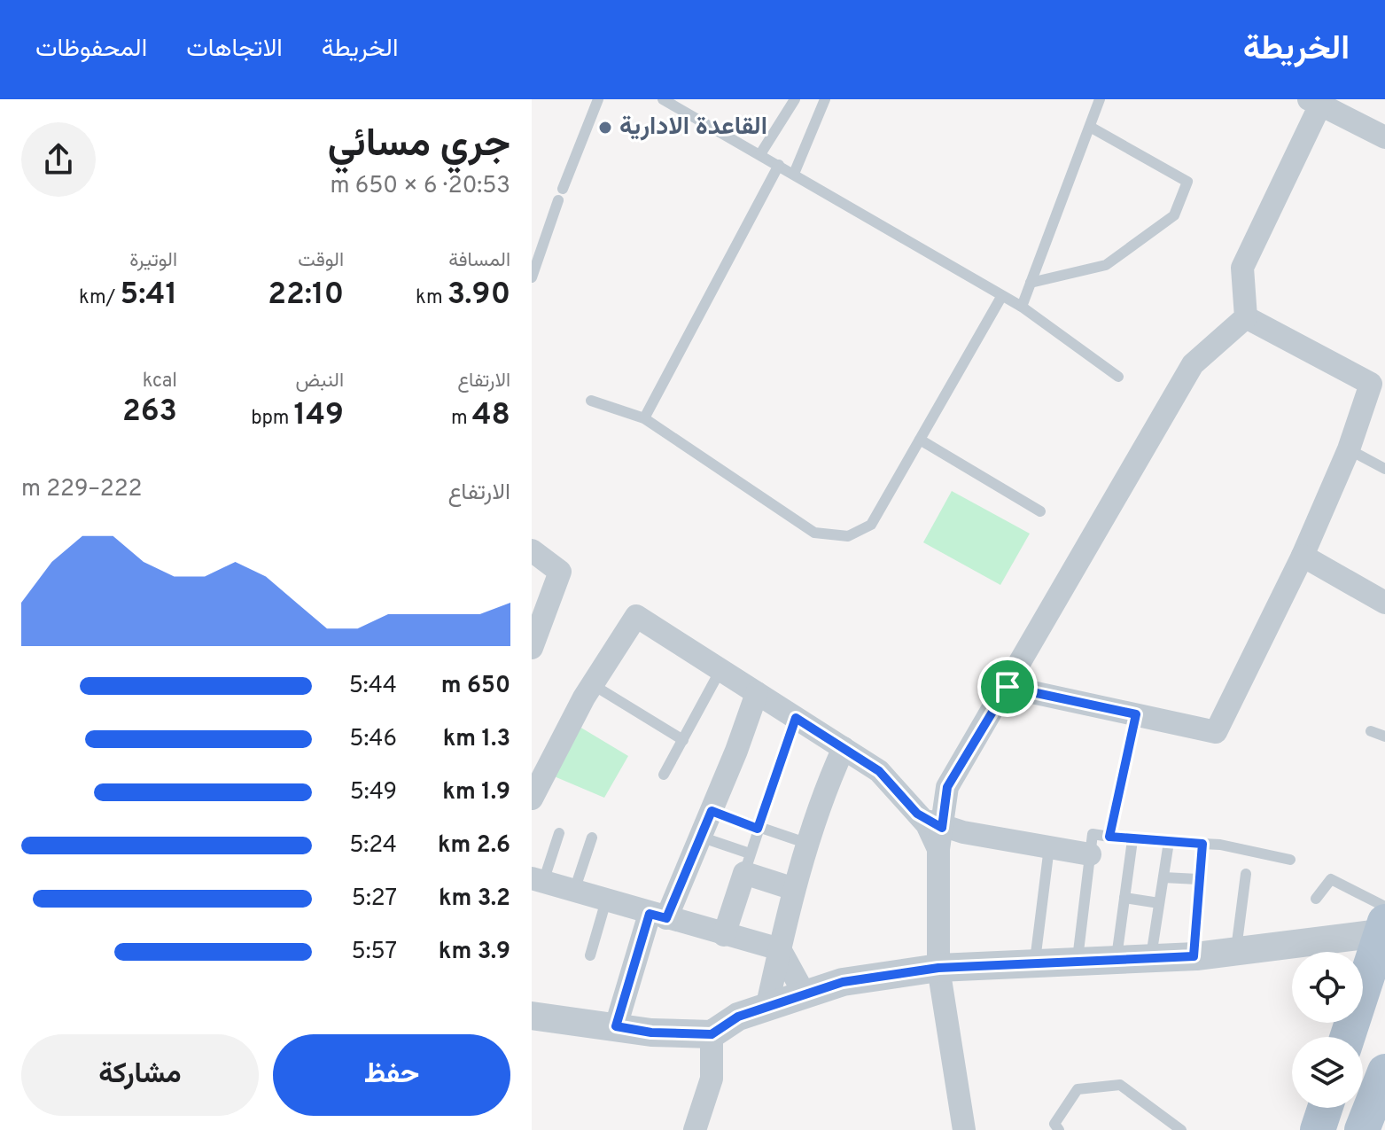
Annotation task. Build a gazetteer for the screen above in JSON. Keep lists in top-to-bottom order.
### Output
{
  "places": ["القاعدة الادارية"],
  "page": {
    "header": "الخريطة",
    "nav": ["الخريطة", "الاتجاهات", "المحفوظات"],
    "heading": ["جري مسائي", "20:53 · 6 × 650 m"],
    "stats": [
      ["المسافة", "3.90 km"],
      ["الوقت", "22:10"],
      ["الوتيرة", "5:41 /km"],
      ["الارتفاع", "48 m"],
      ["النبض", "149 bpm"],
      ["kcal", "263"]
    ],
    "chart": ["الارتفاع", "222–229 m"],
    "list": [
      {
        "name": "650 m",
        "note": "5:44"
      },
      {
        "name": "1.3 km",
        "note": "5:46"
      },
      {
        "name": "1.9 km",
        "note": "5:49"
      },
      {
        "name": "2.6 km",
        "note": "5:24"
      },
      {
        "name": "3.2 km",
        "note": "5:27"
      },
      {
        "name": "3.9 km",
        "note": "5:57"
      }
    ],
    "buttons": ["حفظ", "مشاركة"]
  }
}
